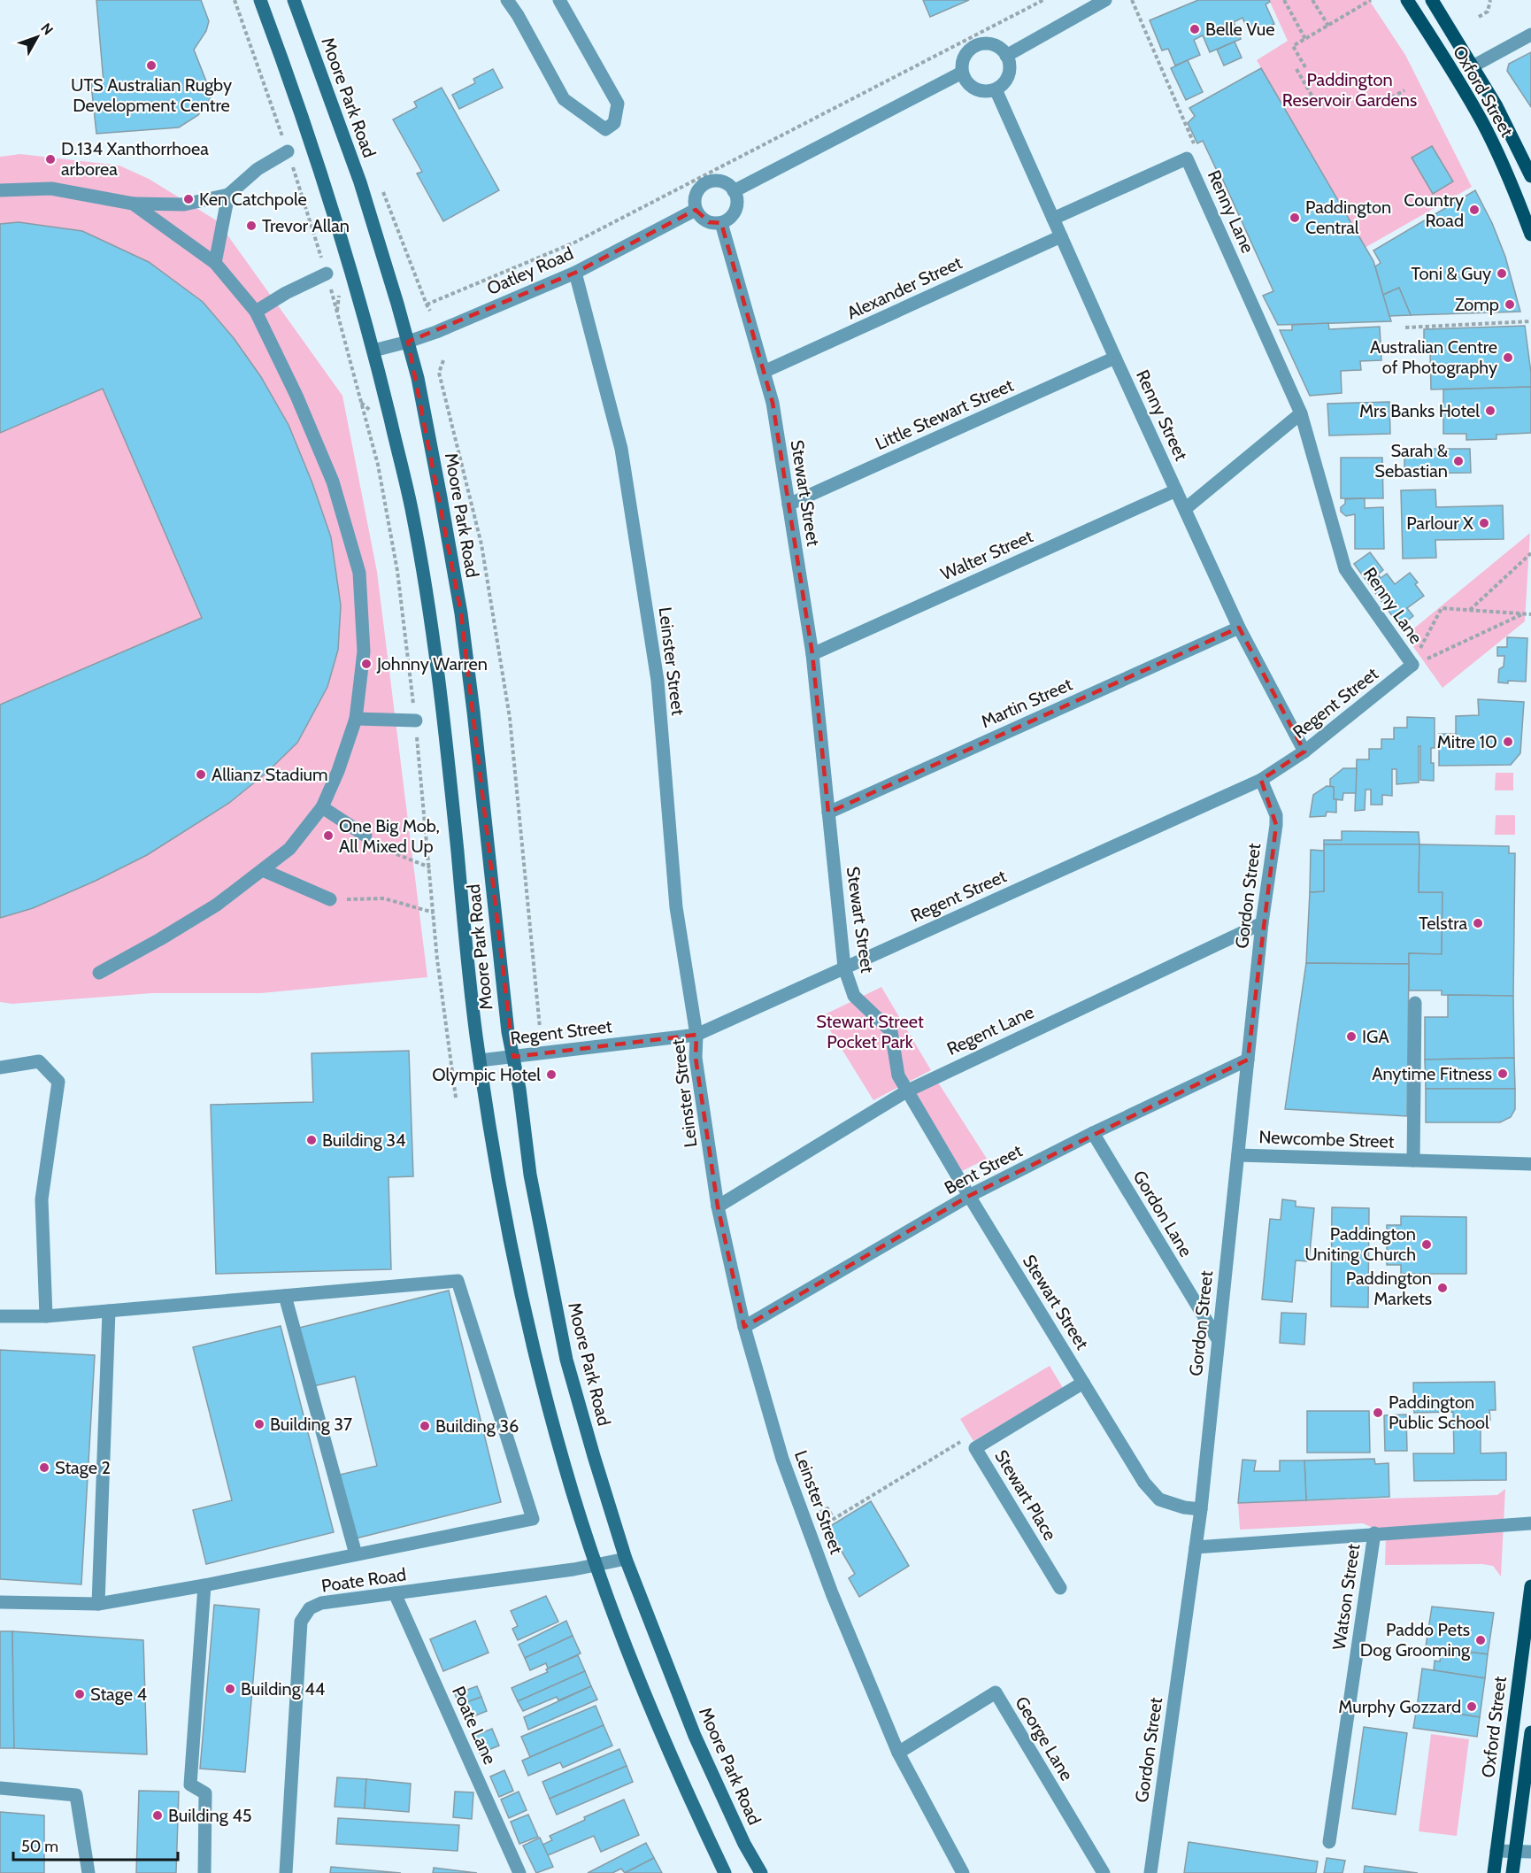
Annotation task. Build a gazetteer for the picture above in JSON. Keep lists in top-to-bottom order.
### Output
{
  "streets": {
    "main road": ["Oxford Street", "Moore Park Road"],
    "street": [
      "Renny Lane",
      "Oatley Road",
      "Alexander Street",
      "Little Stewart Street",
      "Renny Street",
      "Stewart Street",
      "Walter Street",
      "Leinster Street",
      "Martin Street",
      "Regent Street",
      "Gordon Street",
      "Regent Lane",
      "Newcombe Street",
      "Bent Street",
      "Gordon Lane",
      "Stewart Place",
      "Poate Road",
      "Watson Street",
      "Poate Lane",
      "George Lane"
    ]
  },
  "crossings": [
    ["Moore Park Road", "Oatley Road"],
    ["Moore Park Road", "Regent Street"],
    ["Moore Park Road", "Poate Road"],
    ["Renny Lane", "Renny Street"],
    ["Renny Lane", "Regent Street"],
    ["Oatley Road", "Stewart Street"],
    ["Oatley Road", "Leinster Street"],
    ["Alexander Street", "Renny Street"],
    ["Alexander Street", "Stewart Street"],
    ["Little Stewart Street", "Renny Street"],
    ["Little Stewart Street", "Stewart Street"],
    ["Renny Street", "Walter Street"],
    ["Renny Street", "Martin Street"],
    ["Renny Street", "Regent Street"],
    ["Stewart Street", "Walter Street"],
    ["Stewart Street", "Martin Street"],
    ["Stewart Street", "Regent Street"],
    ["Stewart Street", "Gordon Street"],
    ["Stewart Street", "Regent Lane"],
    ["Stewart Street", "Bent Street"],
    ["Stewart Street", "Stewart Place"],
    ["Leinster Street", "Regent Street"],
    ["Leinster Street", "Regent Lane"],
    ["Leinster Street", "Bent Street"],
    ["Leinster Street", "George Lane"],
    ["Regent Street", "Gordon Street"],
    ["Gordon Street", "Regent Lane"],
    ["Gordon Street", "Newcombe Street"],
    ["Gordon Street", "Bent Street"],
    ["Gordon Street", "Gordon Lane"],
    ["Gordon Street", "Watson Street"],
    ["Bent Street", "Gordon Lane"],
    ["Poate Road", "Poate Lane"]
  ],
  "parks": ["Paddington Reservoir Gardens", "Stewart Street Pocket Park"],
  "places": [
    "Belle Vue",
    "UTS Australian Rugby Development Centre",
    "D.134 Xanthorrhoea arborea",
    "Ken Catchpole",
    "Country Road",
    "Paddington Central",
    "Trevor Allan",
    "Toni & Guy",
    "Zomp",
    "Australian Centre of Photography",
    "Mrs Banks Hotel",
    "Sarah & Sebastian",
    "Parlour X",
    "Johnny Warren",
    "Mitre 10",
    "Allianz Stadium",
    "One Big Mob, All Mixed Up",
    "Telstra",
    "IGA",
    "Anytime Fitness",
    "Olympic Hotel",
    "Building 34",
    "Paddington Uniting Church",
    "Paddington Markets",
    "Paddington Public School",
    "Building 37",
    "Building 36",
    "Stage 2",
    "Paddo Pets Dog Grooming",
    "Building 44",
    "Stage 4",
    "Murphy Gozzard",
    "Building 45"
  ],
  "scale_bar": "50 m",
  "north": "top right"
}
